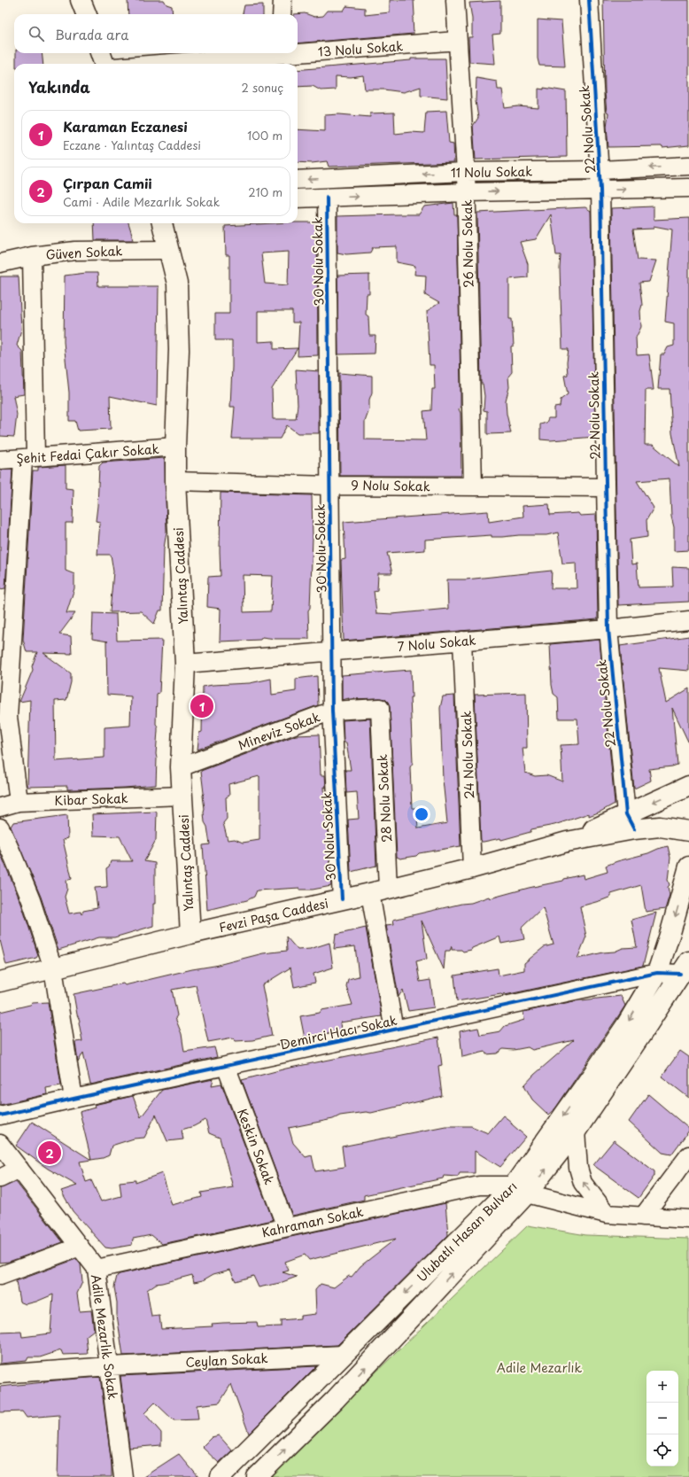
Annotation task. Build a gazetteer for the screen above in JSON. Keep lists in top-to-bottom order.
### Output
{
  "streets": {
    "main road": ["Yalıntaş Caddesi", "Fevzi Paşa Caddesi", "Ulubatlı Hasan Bulvarı"],
    "street": [
      "13 Nolu Sokak",
      "22 Nolu Sokak",
      "11 Nolu Sokak",
      "26 Nolu Sokak",
      "Güven Sokak",
      "30 Nolu Sokak",
      "Şehit Fedai Çakır Sokak",
      "9 Nolu Sokak",
      "7 Nolu Sokak",
      "Mineviz Sokak",
      "24 Nolu Sokak",
      "28 Nolu Sokak",
      "Kibar Sokak",
      "Demirci Hacı Sokak",
      "Keskin Sokak",
      "Kahraman Sokak",
      "Adile Mezarlık Sokak",
      "Ceylan Sokak"
    ]
  },
  "crossings": [
    ["13 Nolu Sokak", "26 Nolu Sokak"],
    ["22 Nolu Sokak", "11 Nolu Sokak"],
    ["22 Nolu Sokak", "9 Nolu Sokak"],
    ["22 Nolu Sokak", "7 Nolu Sokak"],
    ["22 Nolu Sokak", "Fevzi Paşa Caddesi"],
    ["11 Nolu Sokak", "26 Nolu Sokak"],
    ["11 Nolu Sokak", "30 Nolu Sokak"],
    ["26 Nolu Sokak", "9 Nolu Sokak"],
    ["Güven Sokak", "Yalıntaş Caddesi"],
    ["30 Nolu Sokak", "9 Nolu Sokak"],
    ["30 Nolu Sokak", "7 Nolu Sokak"],
    ["30 Nolu Sokak", "Mineviz Sokak"],
    ["30 Nolu Sokak", "Fevzi Paşa Caddesi"],
    ["Şehit Fedai Çakır Sokak", "Yalıntaş Caddesi"],
    ["9 Nolu Sokak", "Yalıntaş Caddesi"],
    ["Yalıntaş Caddesi", "7 Nolu Sokak"],
    ["Yalıntaş Caddesi", "Mineviz Sokak"],
    ["Yalıntaş Caddesi", "Kibar Sokak"],
    ["Yalıntaş Caddesi", "Fevzi Paşa Caddesi"],
    ["7 Nolu Sokak", "24 Nolu Sokak"],
    ["Mineviz Sokak", "28 Nolu Sokak"],
    ["24 Nolu Sokak", "Fevzi Paşa Caddesi"],
    ["28 Nolu Sokak", "Fevzi Paşa Caddesi"],
    ["28 Nolu Sokak", "Demirci Hacı Sokak"],
    ["Demirci Hacı Sokak", "Keskin Sokak"],
    ["Demirci Hacı Sokak", "Ulubatlı Hasan Bulvarı"],
    ["Keskin Sokak", "Kahraman Sokak"],
    ["Kahraman Sokak", "Ulubatlı Hasan Bulvarı"],
    ["Kahraman Sokak", "Adile Mezarlık Sokak"],
    ["Ulubatlı Hasan Bulvarı", "Ceylan Sokak"],
    ["Adile Mezarlık Sokak", "Ceylan Sokak"]
  ],
  "parks": ["Adile Mezarlık"],
  "page": {
    "search": "Burada ara",
    "heading": ["Yakında", "2 sonuç"],
    "list": [
      {
        "mark": "1",
        "name": "Karaman Eczanesi",
        "note": "Eczane · Yalıntaş Caddesi",
        "value": "100 m"
      },
      {
        "mark": "2",
        "name": "Çırpan Camii",
        "note": "Cami · Adile Mezarlık Sokak",
        "value": "210 m"
      }
    ],
    "pins": ["1", "2"],
    "map_buttons": ["+", "−"]
  }
}
